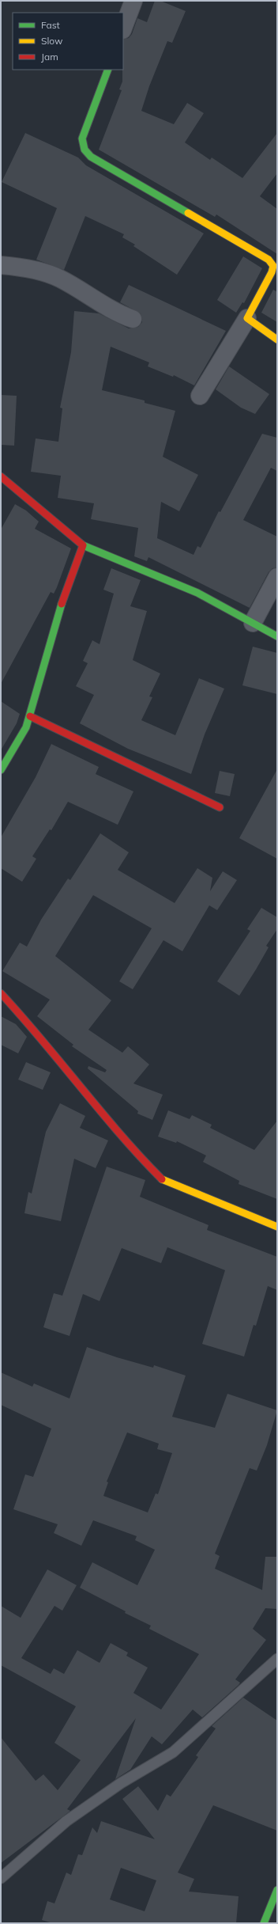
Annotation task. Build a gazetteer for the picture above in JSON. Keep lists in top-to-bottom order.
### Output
{
  "legend": ["Fast", "Slow", "Jam"]
}
